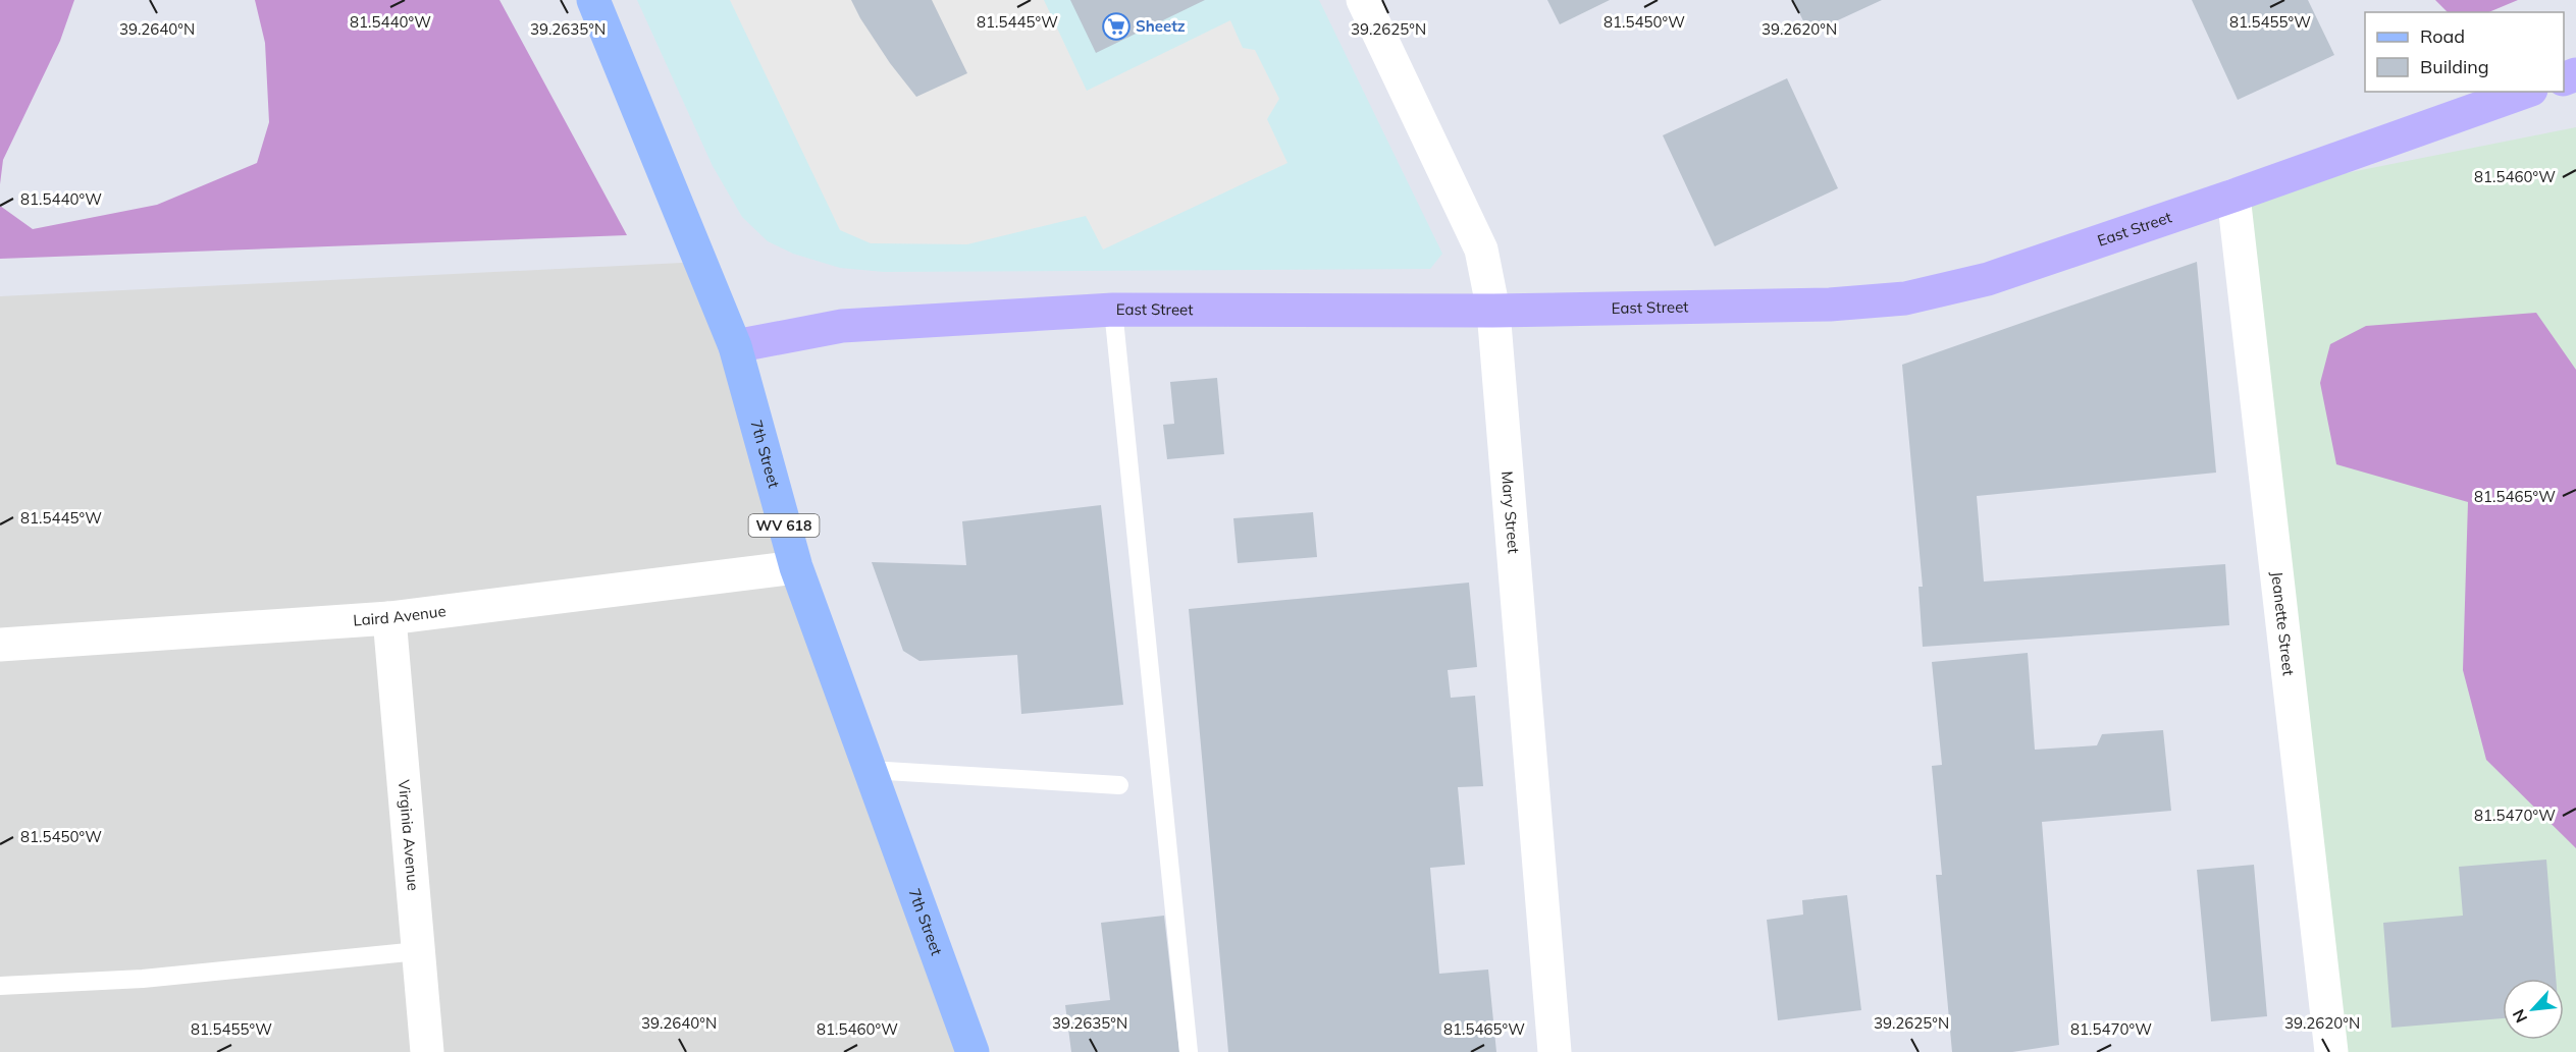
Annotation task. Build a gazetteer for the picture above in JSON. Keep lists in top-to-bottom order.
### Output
{
  "streets": {
    "main road": ["East Street", "7th Street", "WV 618"],
    "street": [
      "Mary Street",
      "Laird Avenue",
      "Jeanette Street",
      "Virginia Avenue"
    ]
  },
  "crossings": [
    ["East Street", "7th Street"],
    ["East Street", "Mary Street"],
    ["East Street", "Jeanette Street"],
    ["7th Street", "Laird Avenue"],
    ["Laird Avenue", "Virginia Avenue"]
  ],
  "places": {
    "supermarket": ["Sheetz"]
  },
  "legend": ["Road", "Building"],
  "north": "bottom left",
  "coordinates": [
    "81.5440°W",
    "81.5445°W",
    "81.5455°W",
    "81.5450°W",
    "39.2640°N",
    "39.2635°N",
    "39.2625°N",
    "39.2620°N",
    "81.5460°W",
    "81.5465°W",
    "81.5470°W"
  ]
}
